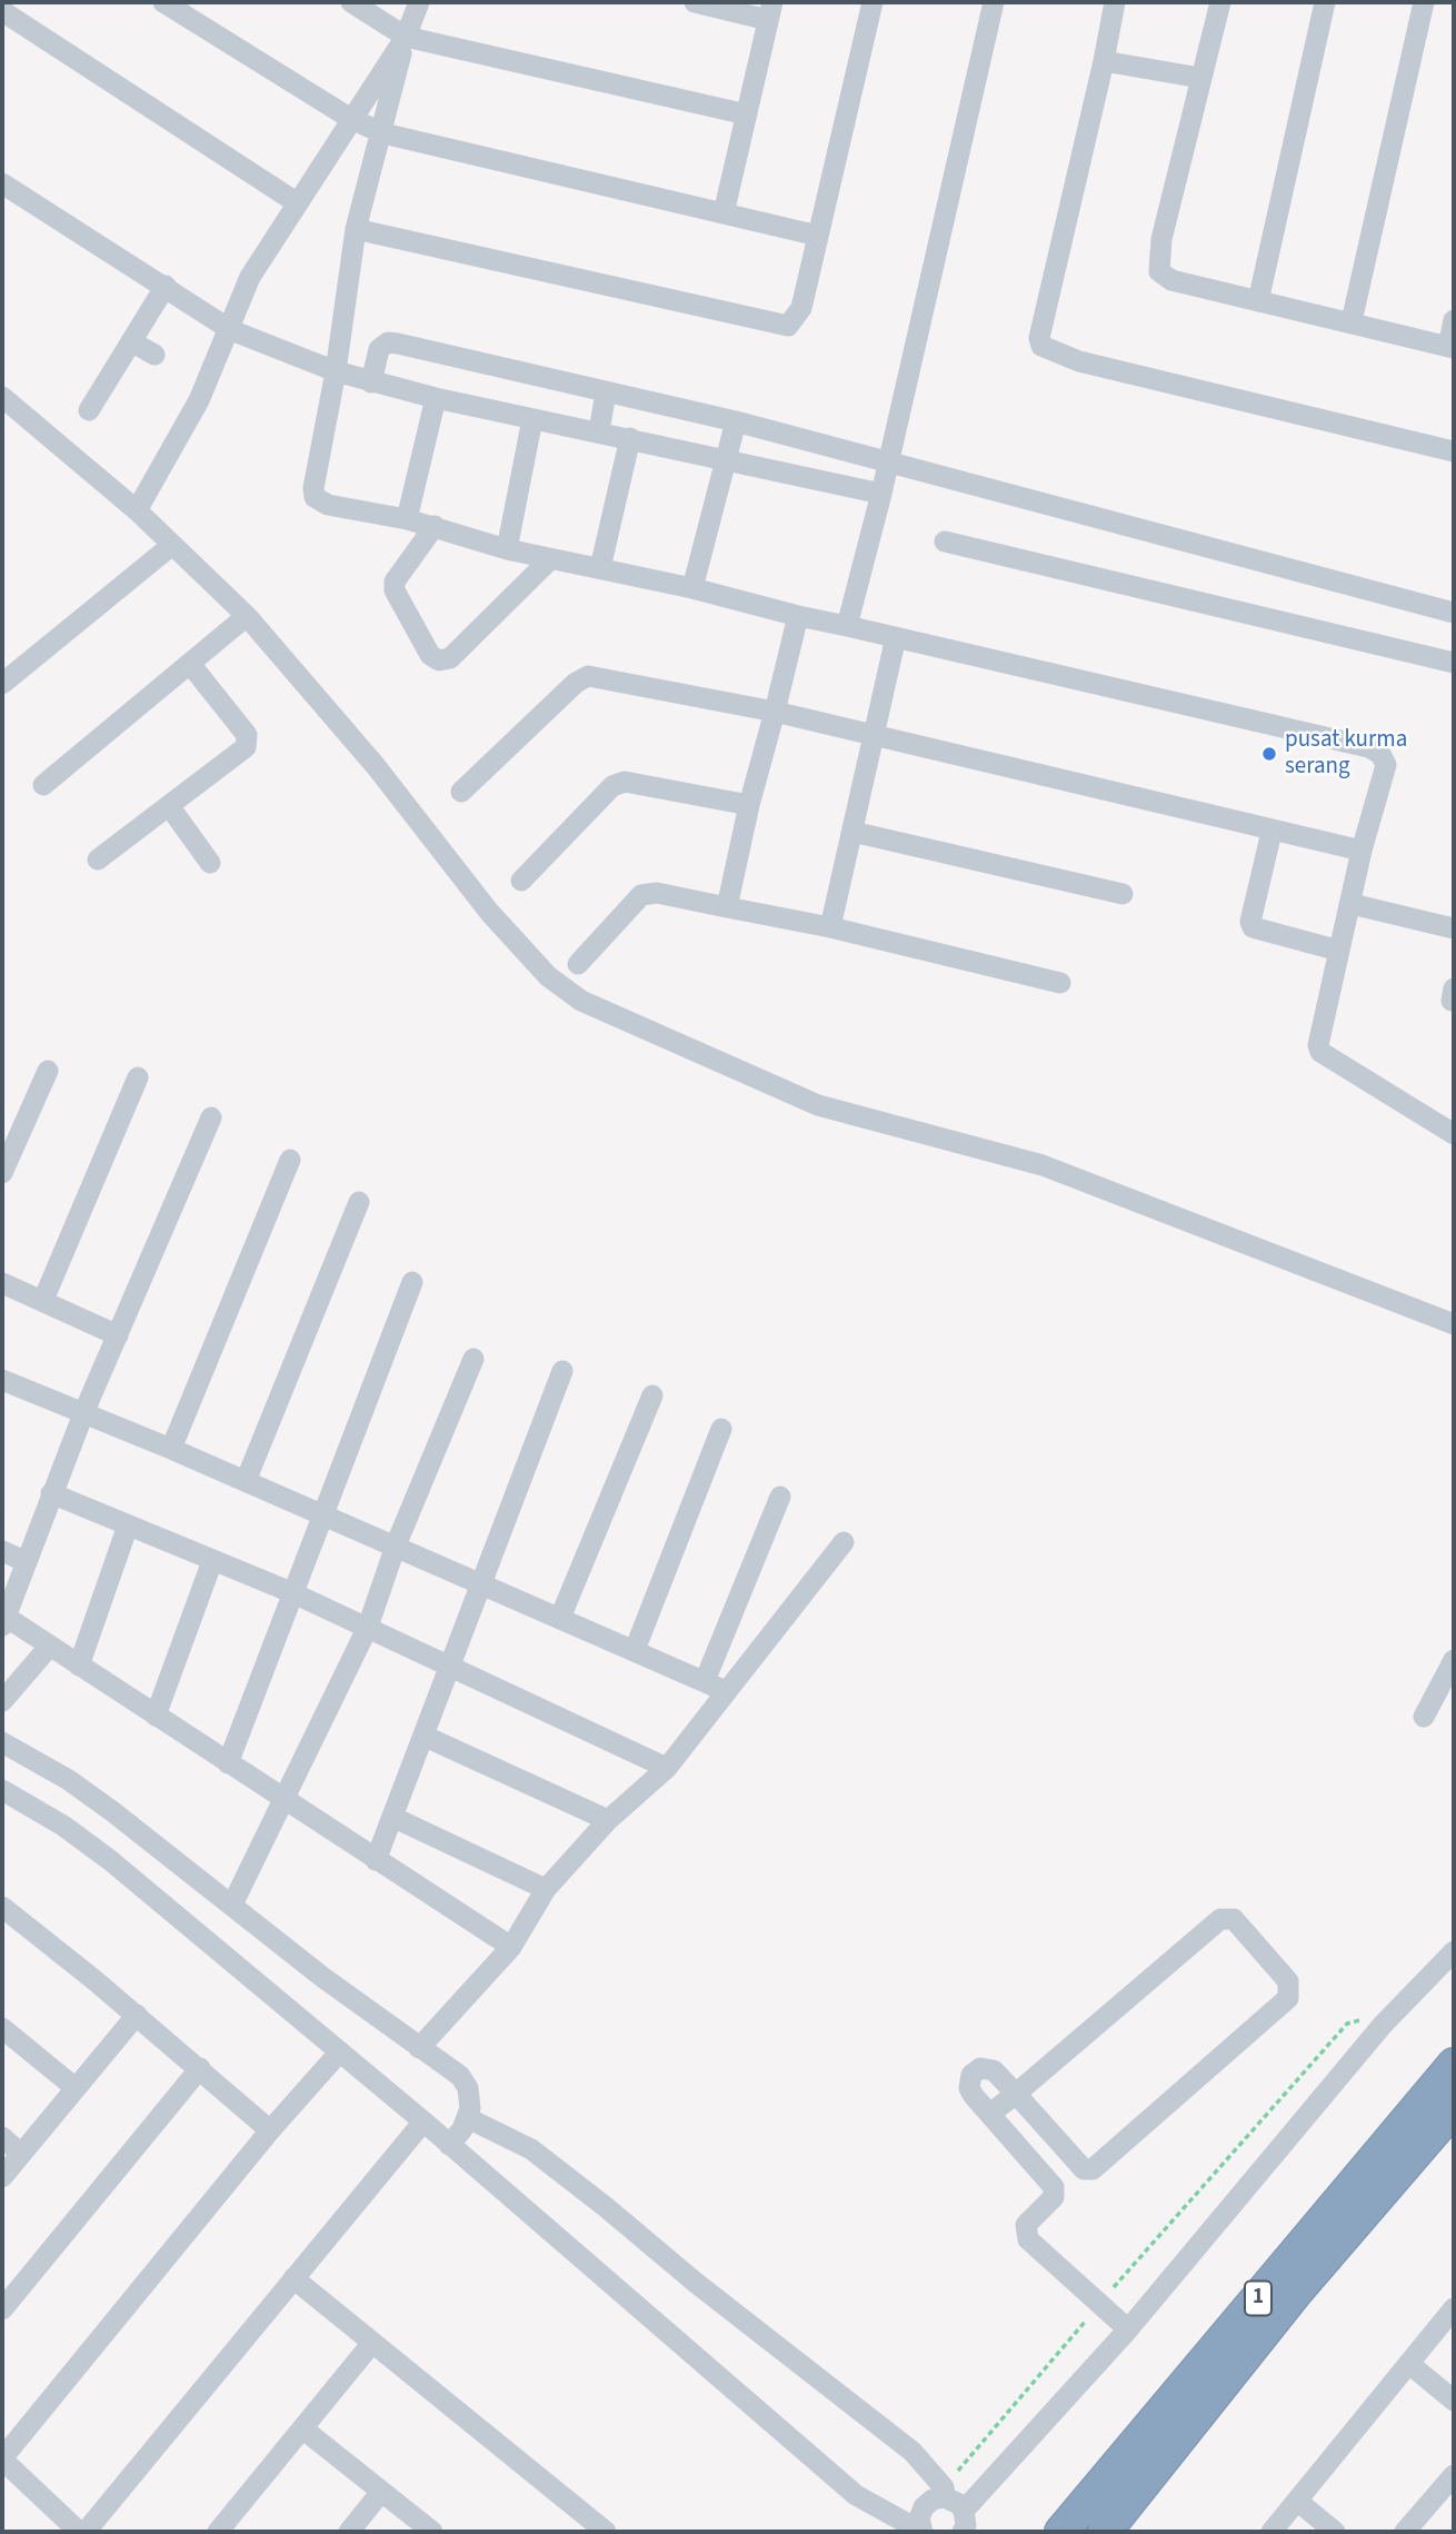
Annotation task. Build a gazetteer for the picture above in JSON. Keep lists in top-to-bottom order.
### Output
{
  "streets": {
    "highway": ["1"]
  },
  "places": ["pusat kurma serang"]
}
